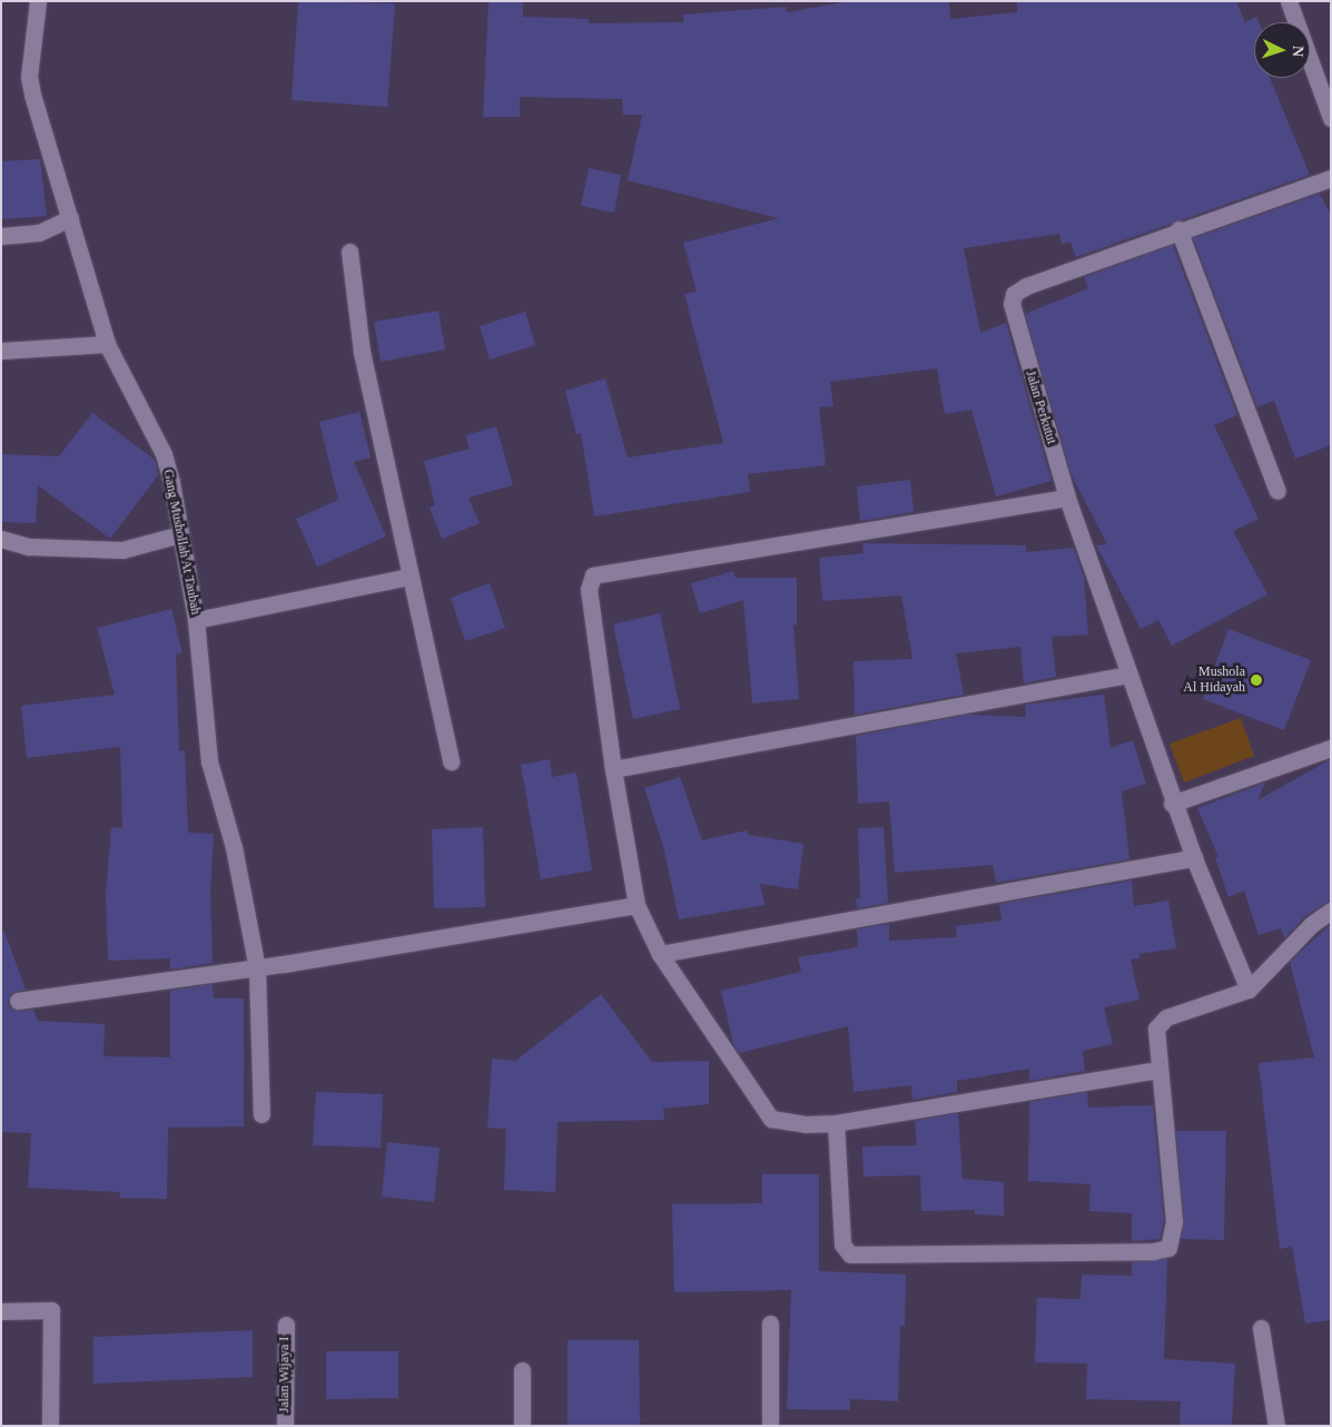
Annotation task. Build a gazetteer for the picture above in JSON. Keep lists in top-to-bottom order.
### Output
{
  "streets": {
    "street": ["Jalan Perkutut", "Gang Mushollah At Taubah", "Jalan Wijaya I"]
  },
  "places": ["Mushola Al Hidayah"],
  "north": "right"
}
